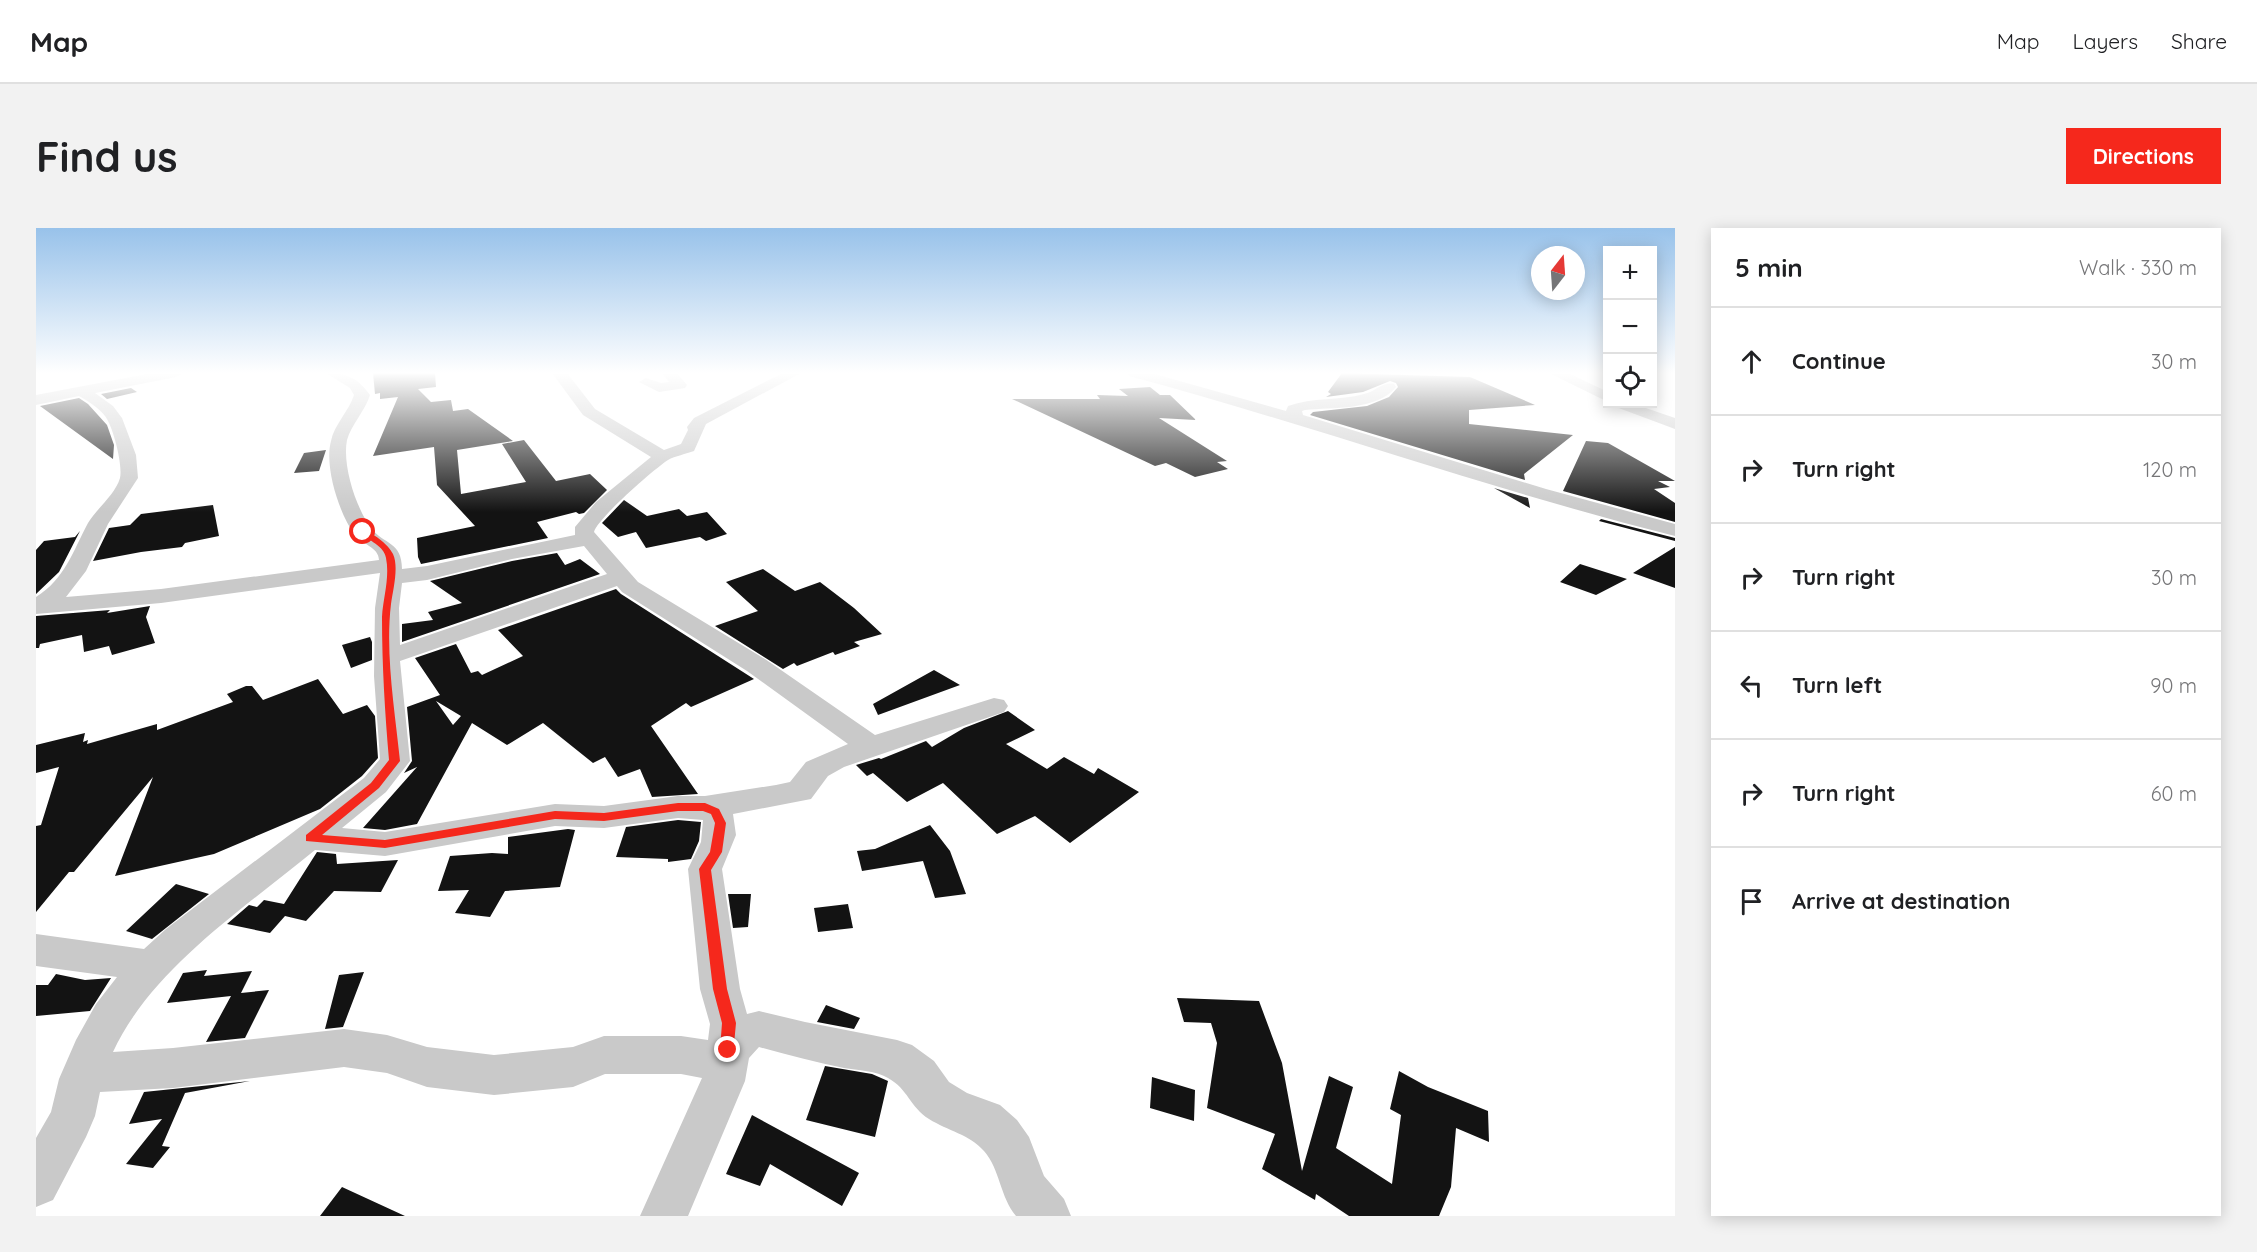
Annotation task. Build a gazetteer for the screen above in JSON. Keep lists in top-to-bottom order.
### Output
{
  "north": "top",
  "page": {
    "header": "Map",
    "nav": ["Map", "Layers", "Share"],
    "buttons": "Directions",
    "title": "Find us",
    "heading": ["5 min", "Walk · 330 m"],
    "map_buttons": ["+", "−"],
    "list": [
      ["Continue", "30 m"],
      ["Turn right", "120 m"],
      ["Turn right", "30 m"],
      ["Turn left", "90 m"],
      ["Turn right", "60 m"],
      "Arrive at destination"
    ]
  }
}
